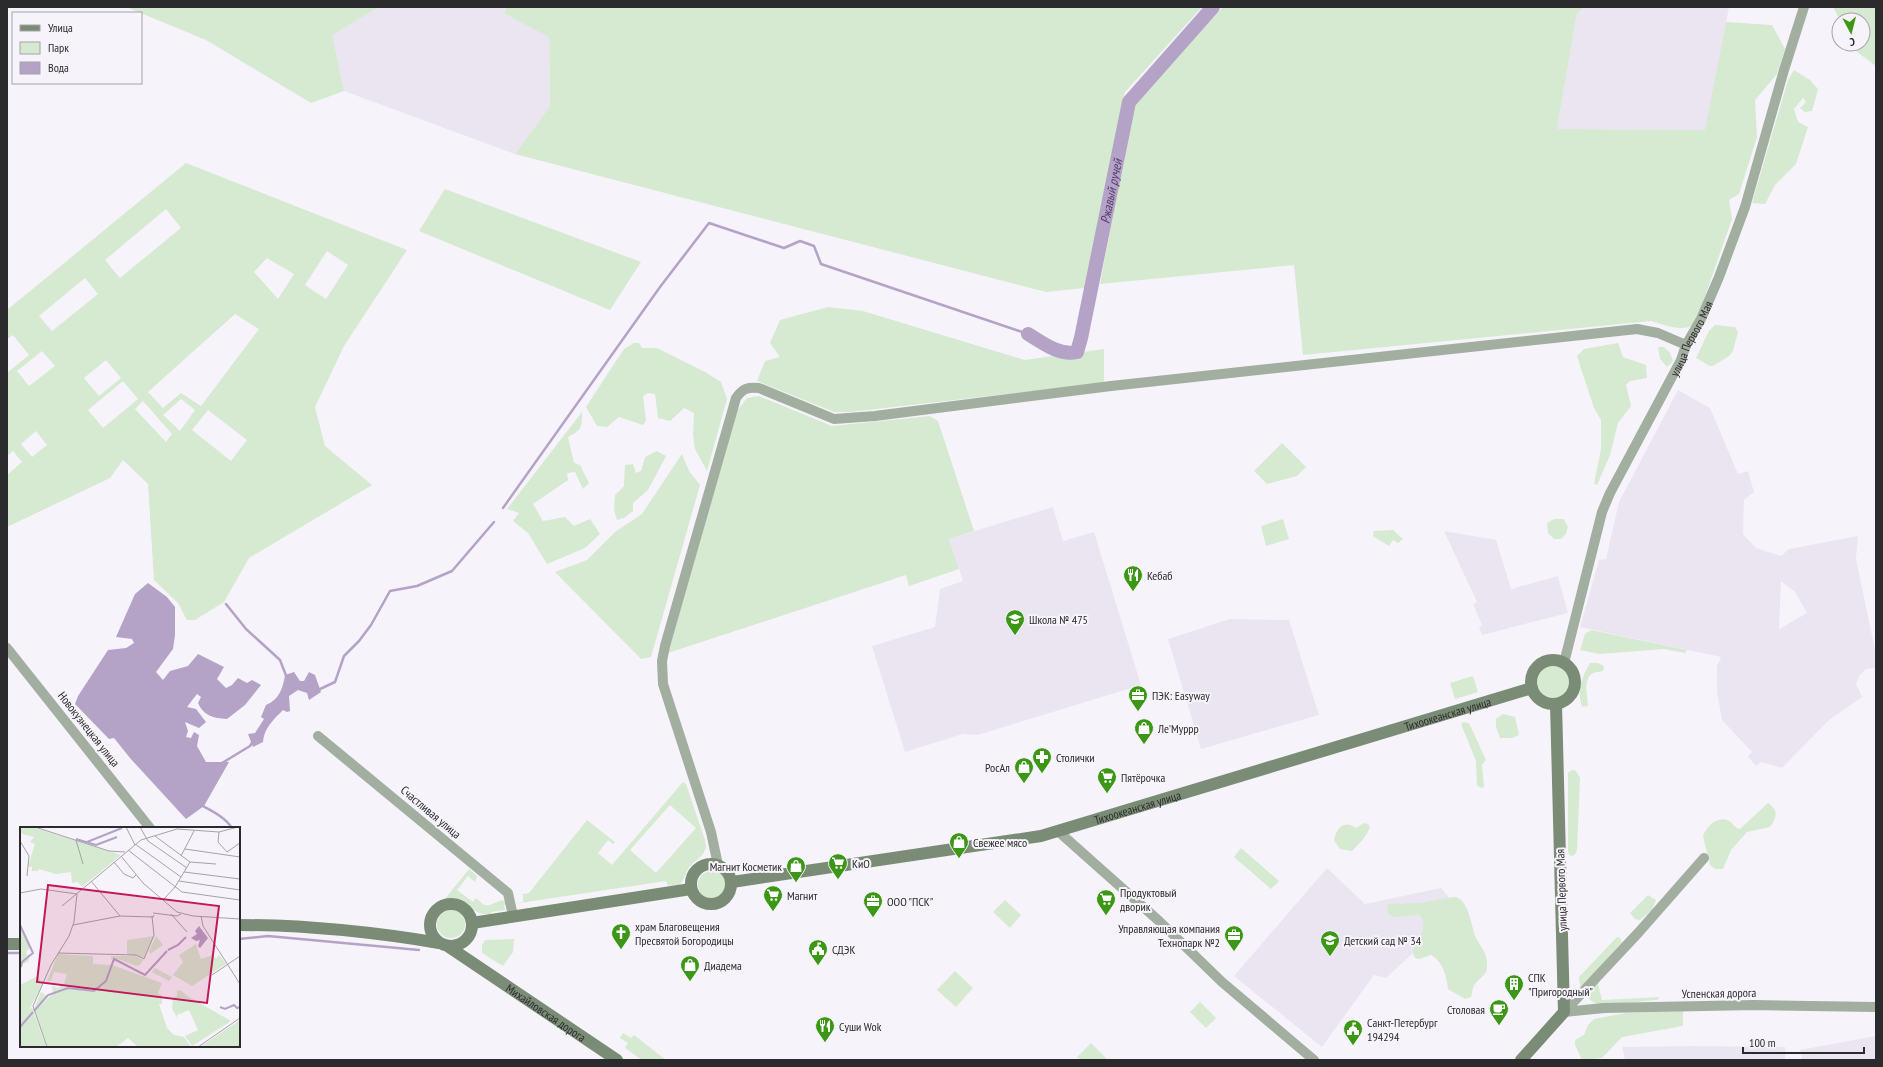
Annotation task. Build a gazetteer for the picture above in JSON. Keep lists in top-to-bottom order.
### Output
{
  "streets": {
    "street": [
      "улица Первого Мая",
      "Тихоокеанская улица",
      "Новокузнецкая улица",
      "Счастливая улица",
      "Успенская дорога",
      "Михайловская дорога"
    ]
  },
  "crossings": [
    ["улица Первого Мая", "Тихоокеанская улица"],
    ["улица Первого Мая", "Успенская дорога"]
  ],
  "water": ["Ржавый ручей"],
  "places": {
    "restaurant": ["Кебаб", "Суши Wok"],
    "school or university": ["Школа № 475", "Детский сад № 34"],
    "office": ["ПЭК: Easyway", "ООО \"ПСК\"", "Управляющая компания Технопарк №2"],
    "shop": [
      "Ле'Муррр",
      "РосАл",
      "Свежее мясо",
      "Магнит Косметик",
      "Диадема"
    ],
    "pharmacy": ["Столички"],
    "supermarket": [
      "Пятёрочка",
      "КиО",
      "Магнит",
      "Продуктовый дворик"
    ],
    "church": ["храм Благовещения Пресвятой Богородицы"],
    "public building": ["СДЭК", "Санкт-Петербург 194294"],
    "building": ["СПК \"Пригородный\""],
    "cafe": ["Столовая"]
  },
  "legend": ["Улица", "Парк", "Вода"],
  "scale_bar": "100 m",
  "north": "bottom"
}
